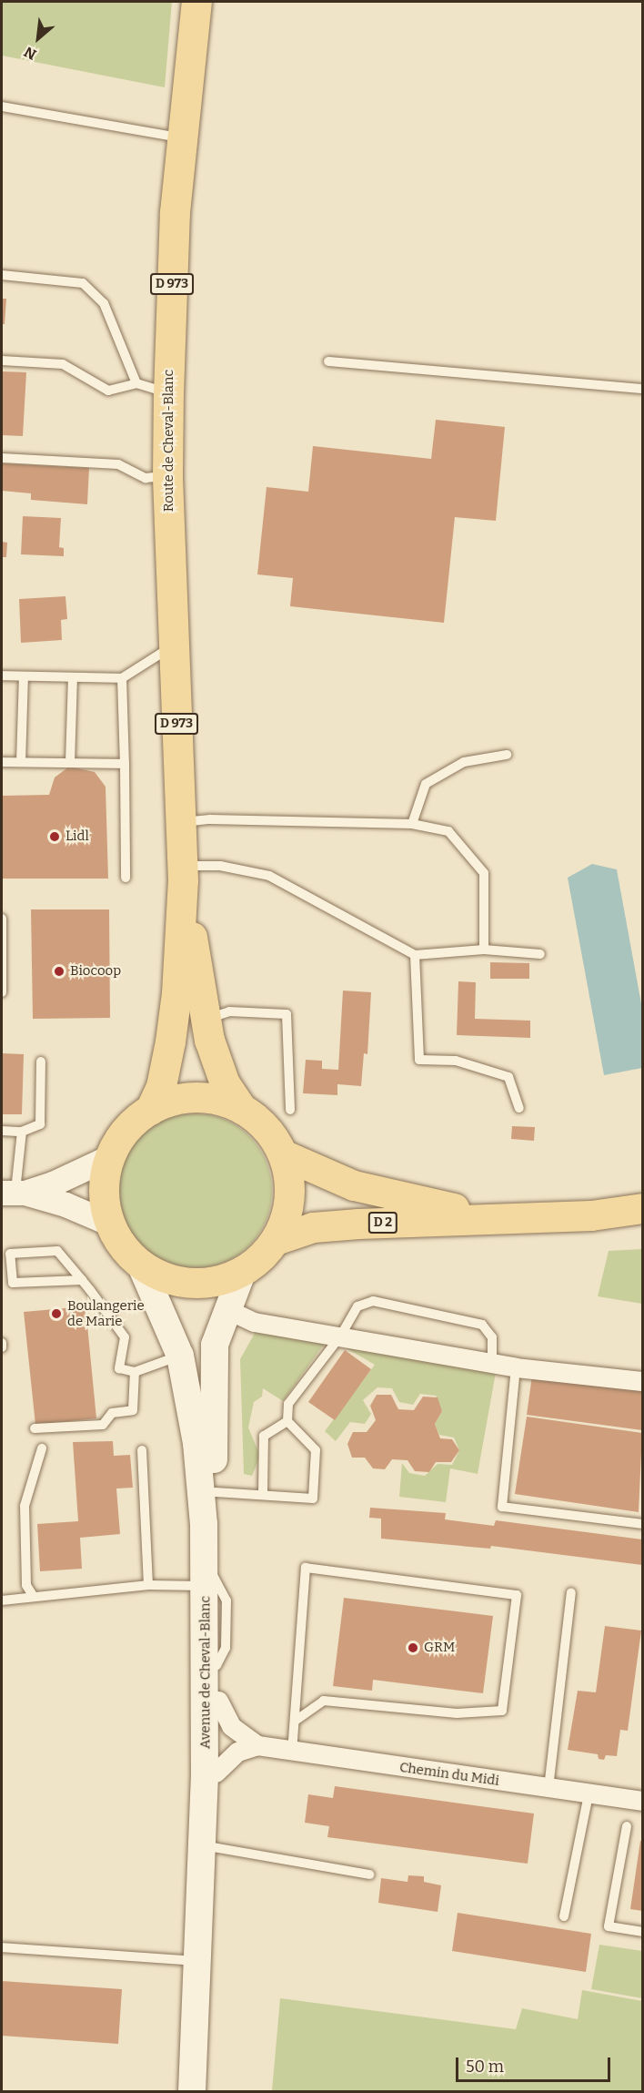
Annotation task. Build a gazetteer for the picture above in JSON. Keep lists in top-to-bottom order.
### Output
{
  "streets": {
    "main road": [
      "D 973",
      "Route de Cheval-Blanc",
      "D 2",
      "Avenue de Cheval-Blanc"
    ],
    "street": ["Chemin du Midi"]
  },
  "crossings": [
    ["D 973", "Route de Cheval-Blanc"],
    ["D 973", "D 2"],
    ["D 973", "Avenue de Cheval-Blanc"],
    ["D 2", "Avenue de Cheval-Blanc"],
    ["Avenue de Cheval-Blanc", "Chemin du Midi"]
  ],
  "places": [
    "Lidl",
    "Biocoop",
    "Boulangerie de Marie",
    "GRM"
  ],
  "scale_bar": "50 m",
  "north": "bottom left"
}
